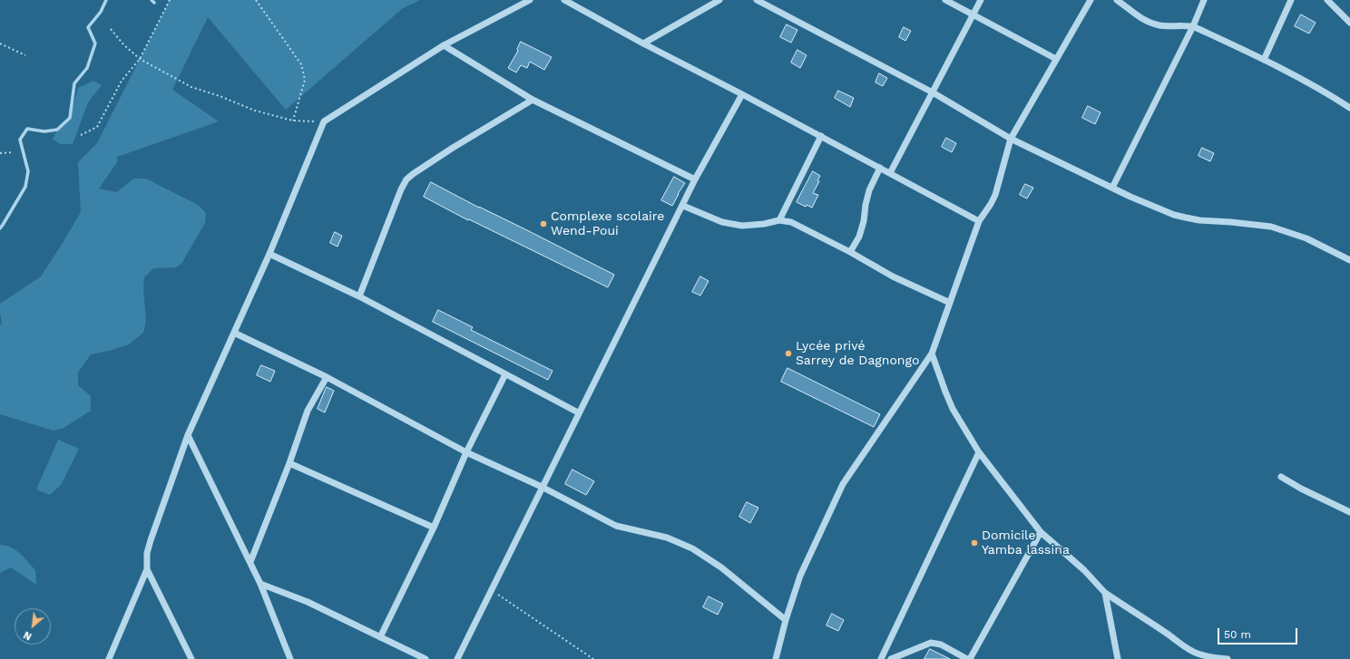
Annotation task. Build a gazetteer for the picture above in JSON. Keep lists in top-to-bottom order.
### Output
{
  "places": ["Complexe scolaire Wend-Poui", "Lycée privé Sarrey de Dagnongo", "Domicile Yamba lassina"],
  "scale_bar": "50 m",
  "north": "bottom left"
}
